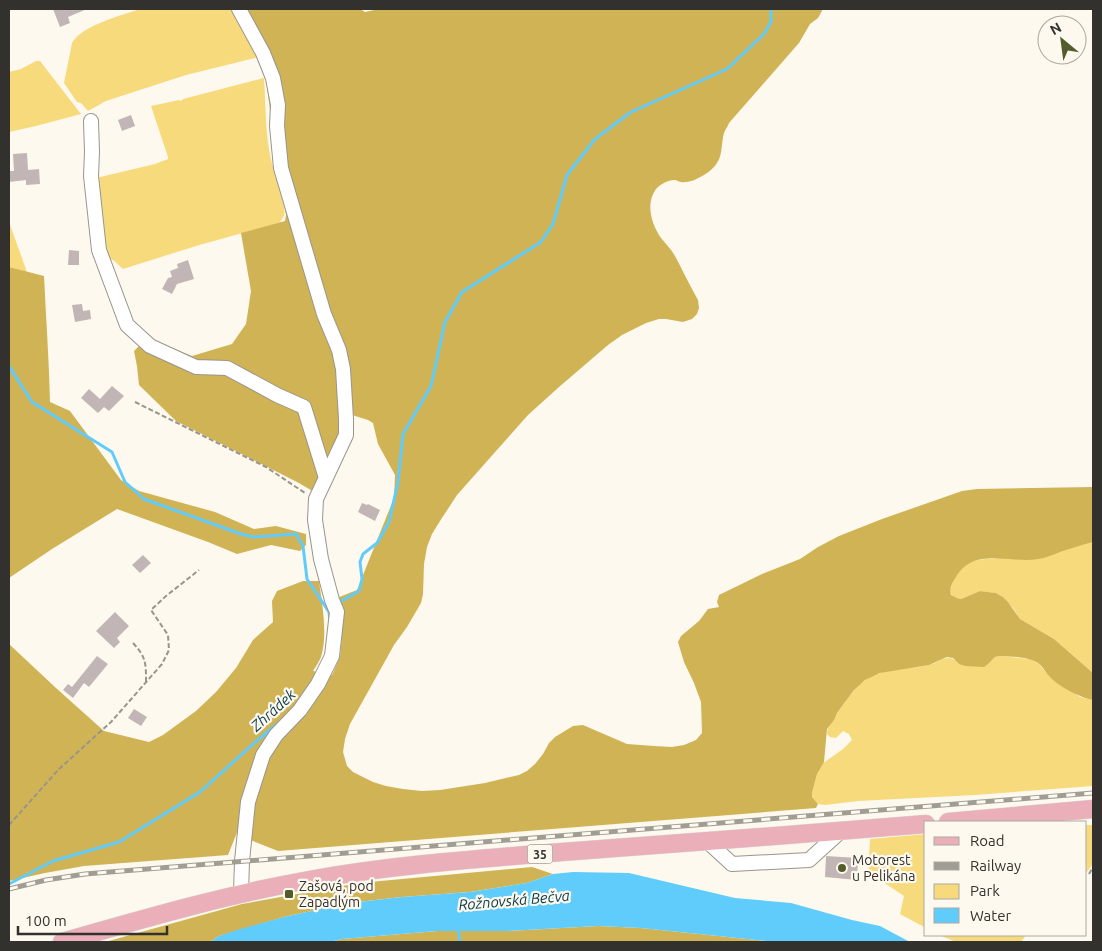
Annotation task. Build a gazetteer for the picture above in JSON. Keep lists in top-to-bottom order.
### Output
{
  "streets": {
    "main road": ["35"]
  },
  "water": ["Zhrádek", "Rožnovská Bečva"],
  "places": {
    "other": ["Motorest u Pelikána"],
    "transit": ["Zašová, pod Zapadlým"]
  },
  "legend": [
    "Road",
    "Railway",
    "Park",
    "Water"
  ],
  "scale_bar": "100 m",
  "north": "top left"
}
